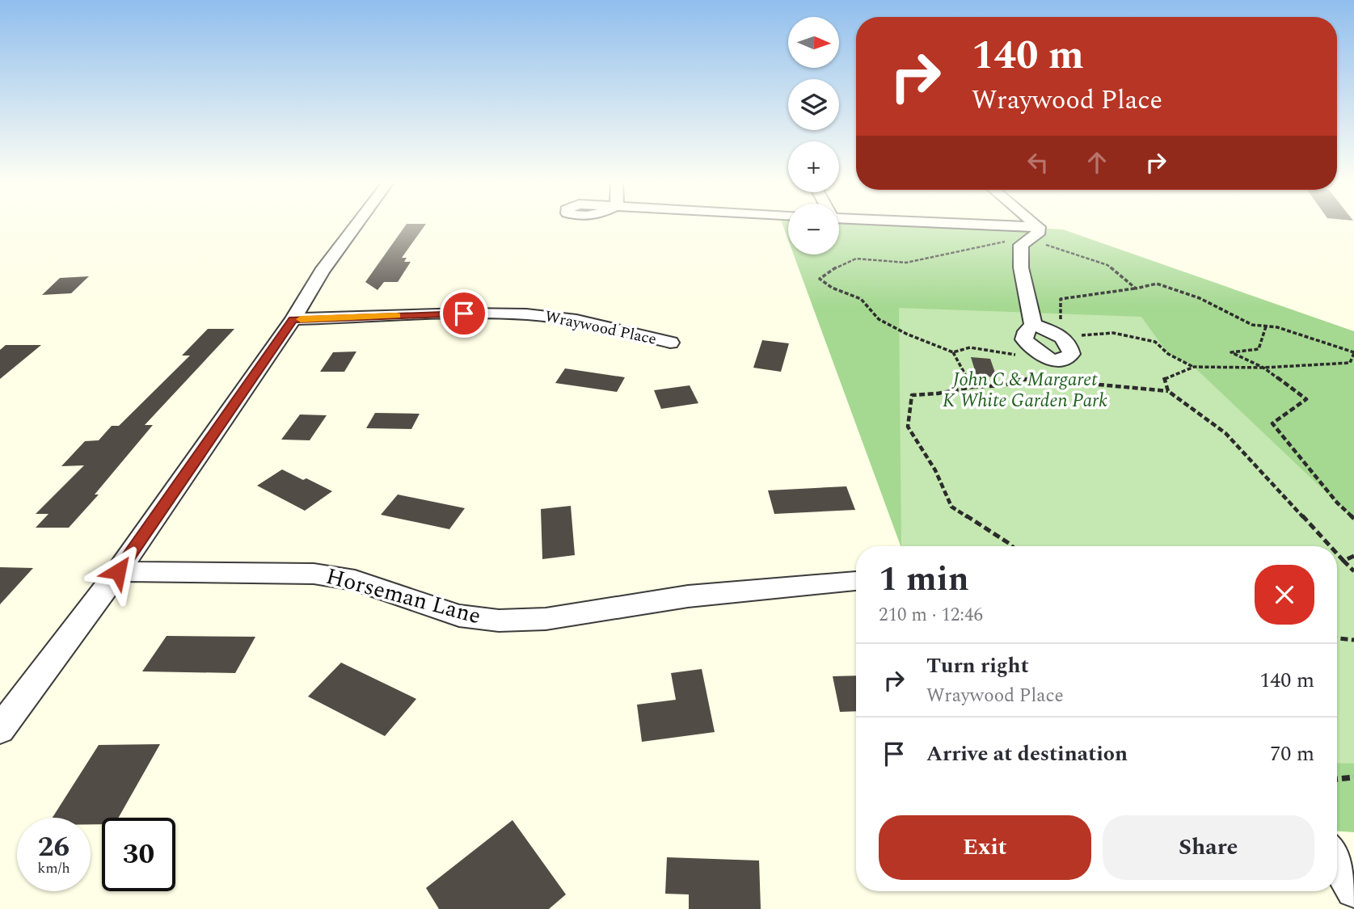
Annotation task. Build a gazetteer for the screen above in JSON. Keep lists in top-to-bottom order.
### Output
{
  "streets": {
    "street": ["Wraywood Place", "Horseman Lane"]
  },
  "parks": ["John C & Margaret K White Garden Park"],
  "north": "right",
  "page": {
    "map_buttons": ["+", "−"],
    "turn": ["140 m", "Wraywood Place"],
    "heading": ["1 min", "210 m · 12:46"],
    "list": [
      {
        "name": "Turn right",
        "note": "Wraywood Place",
        "value": "140 m"
      },
      {
        "name": "Arrive at destination",
        "value": "70 m"
      }
    ],
    "buttons": ["Exit", "Share"],
    "speed": "26 km/h",
    "limit": "30"
  }
}
